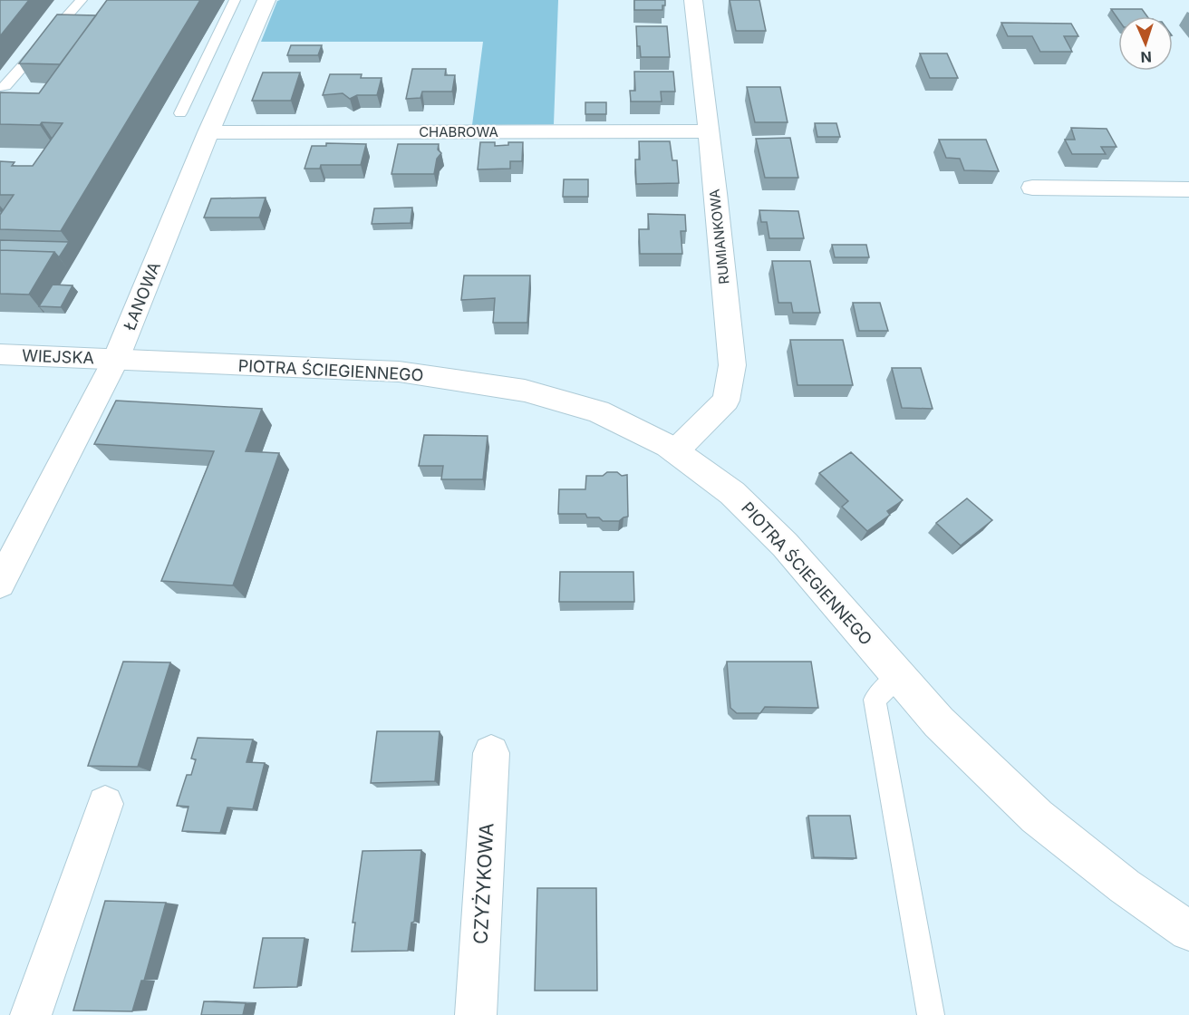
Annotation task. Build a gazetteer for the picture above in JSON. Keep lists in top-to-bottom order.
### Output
{
  "streets": {
    "street": [
      "CHABROWA",
      "RUMIANKOWA",
      "ŁANOWA",
      "WIEJSKA",
      "PIOTRA ŚCIEGIENNEGO",
      "CZYŻYKOWA"
    ]
  },
  "crossings": [
    ["CHABROWA", "RUMIANKOWA"],
    ["CHABROWA", "ŁANOWA"],
    ["RUMIANKOWA", "PIOTRA ŚCIEGIENNEGO"],
    ["ŁANOWA", "WIEJSKA"],
    ["ŁANOWA", "PIOTRA ŚCIEGIENNEGO"],
    ["WIEJSKA", "PIOTRA ŚCIEGIENNEGO"]
  ],
  "north": "bottom"
}
